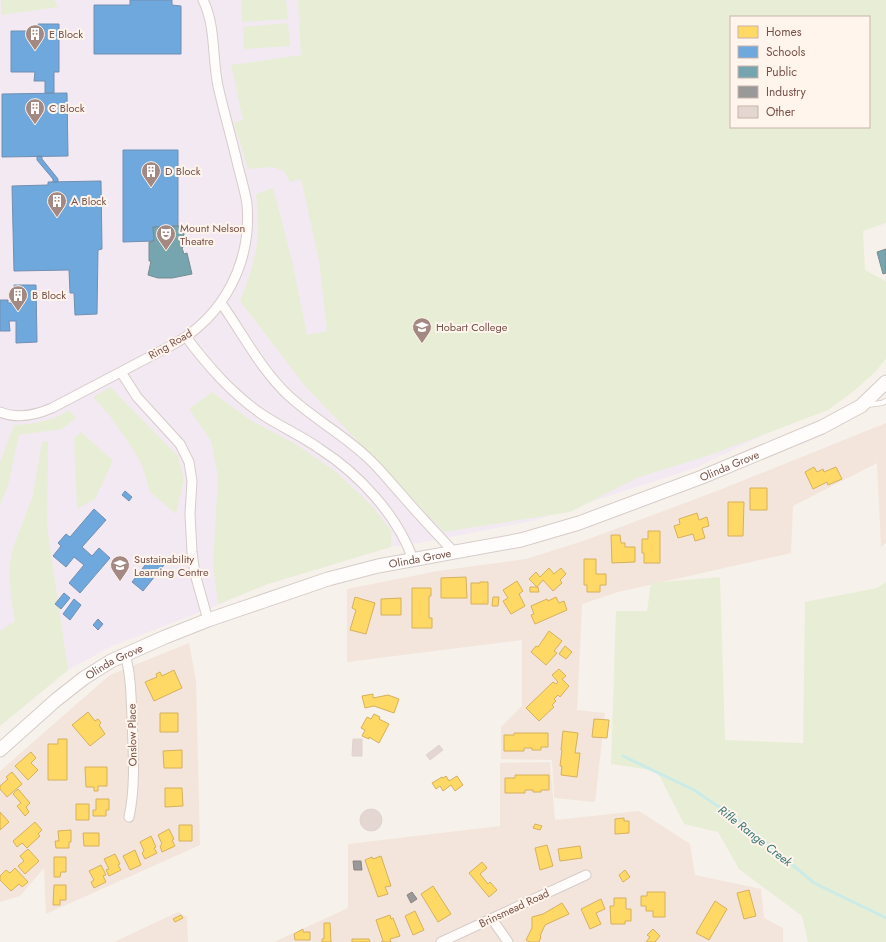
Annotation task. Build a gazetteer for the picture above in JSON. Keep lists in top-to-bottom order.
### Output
{
  "streets": {
    "main road": ["Olinda Grove"],
    "street": ["Ring Road", "Onslow Place", "Brinsmead Road"]
  },
  "crossings": [
    ["Olinda Grove", "Onslow Place"]
  ],
  "water": ["Rifle Range Creek"],
  "places": {
    "building": [
      "E Block",
      "C Block",
      "D Block",
      "A Block",
      "B Block"
    ],
    "theatre": ["Mount Nelson Theatre"],
    "school or university": ["Hobart College", "Sustainability Learning Centre"]
  },
  "legend": [
    "Homes",
    "Schools",
    "Public",
    "Industry",
    "Other"
  ]
}
